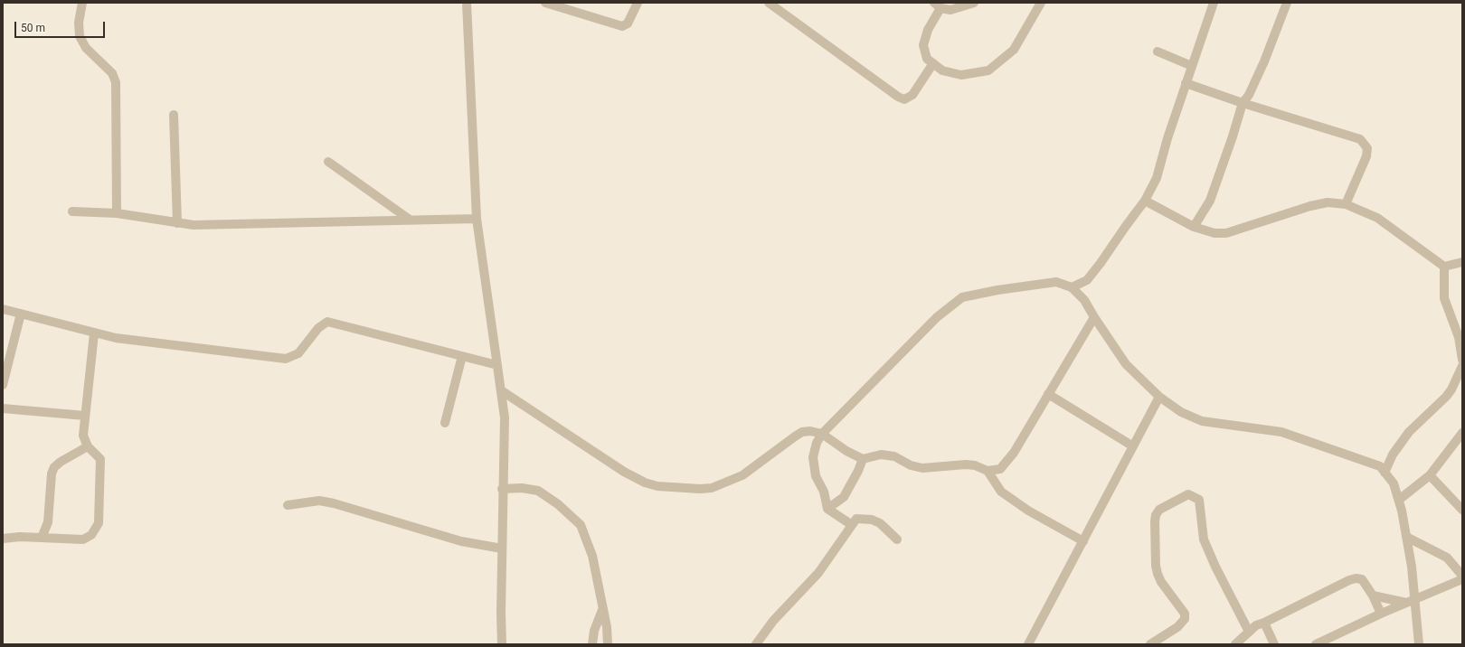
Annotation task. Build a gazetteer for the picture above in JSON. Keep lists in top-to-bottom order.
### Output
{
  "scale_bar": "50 m"
}
